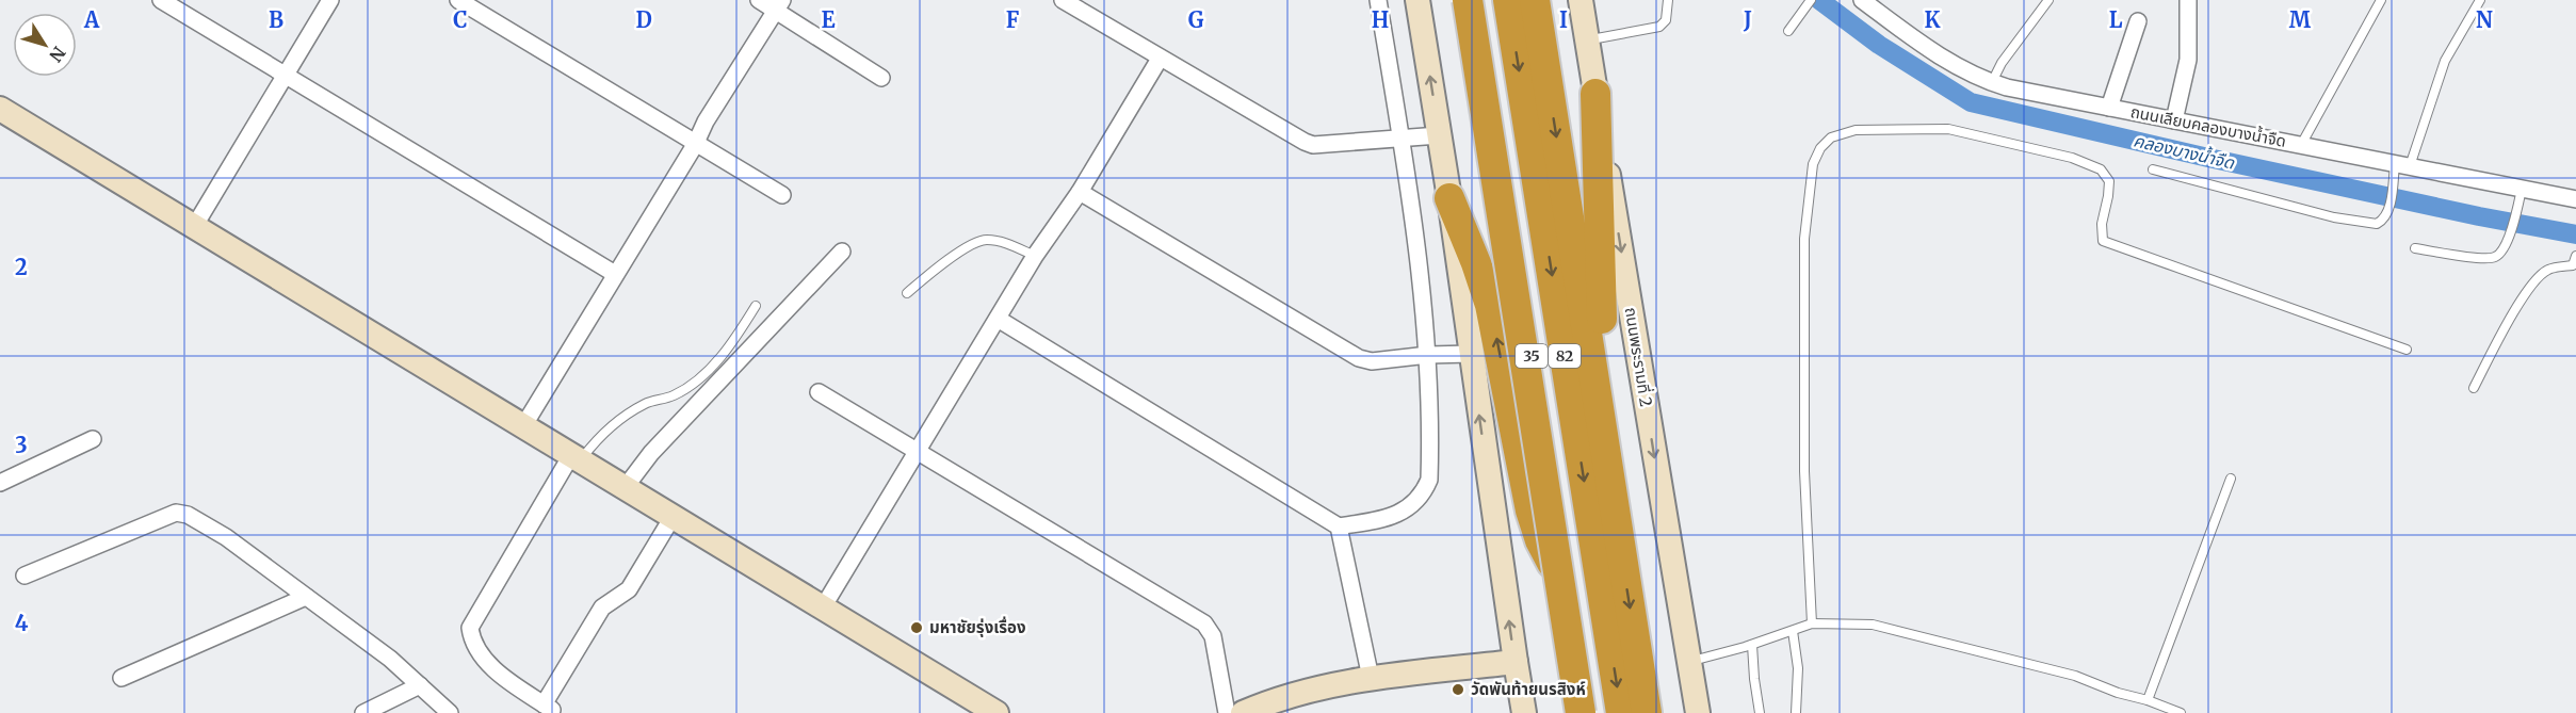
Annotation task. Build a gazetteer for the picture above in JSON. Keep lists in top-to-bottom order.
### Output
{
  "streets": {
    "highway": ["35", "82"],
    "main road": ["ถนนพระรามที่ 2"],
    "street": ["ถนนเลียบคลองบางน้ำจืด"]
  },
  "water": ["คลองบางน้ำจืด"],
  "places": ["มหาชัยรุ่งเรื่อง", "วัดพันท้ายนรสิงห์"],
  "north": "bottom right",
  "grid": {
    "columns": [
      "A",
      "B",
      "C",
      "D",
      "E",
      "F",
      "G",
      "H",
      "I",
      "J",
      "K",
      "L",
      "M",
      "N"
    ],
    "rows": ["2", "3", "4"]
  }
}
